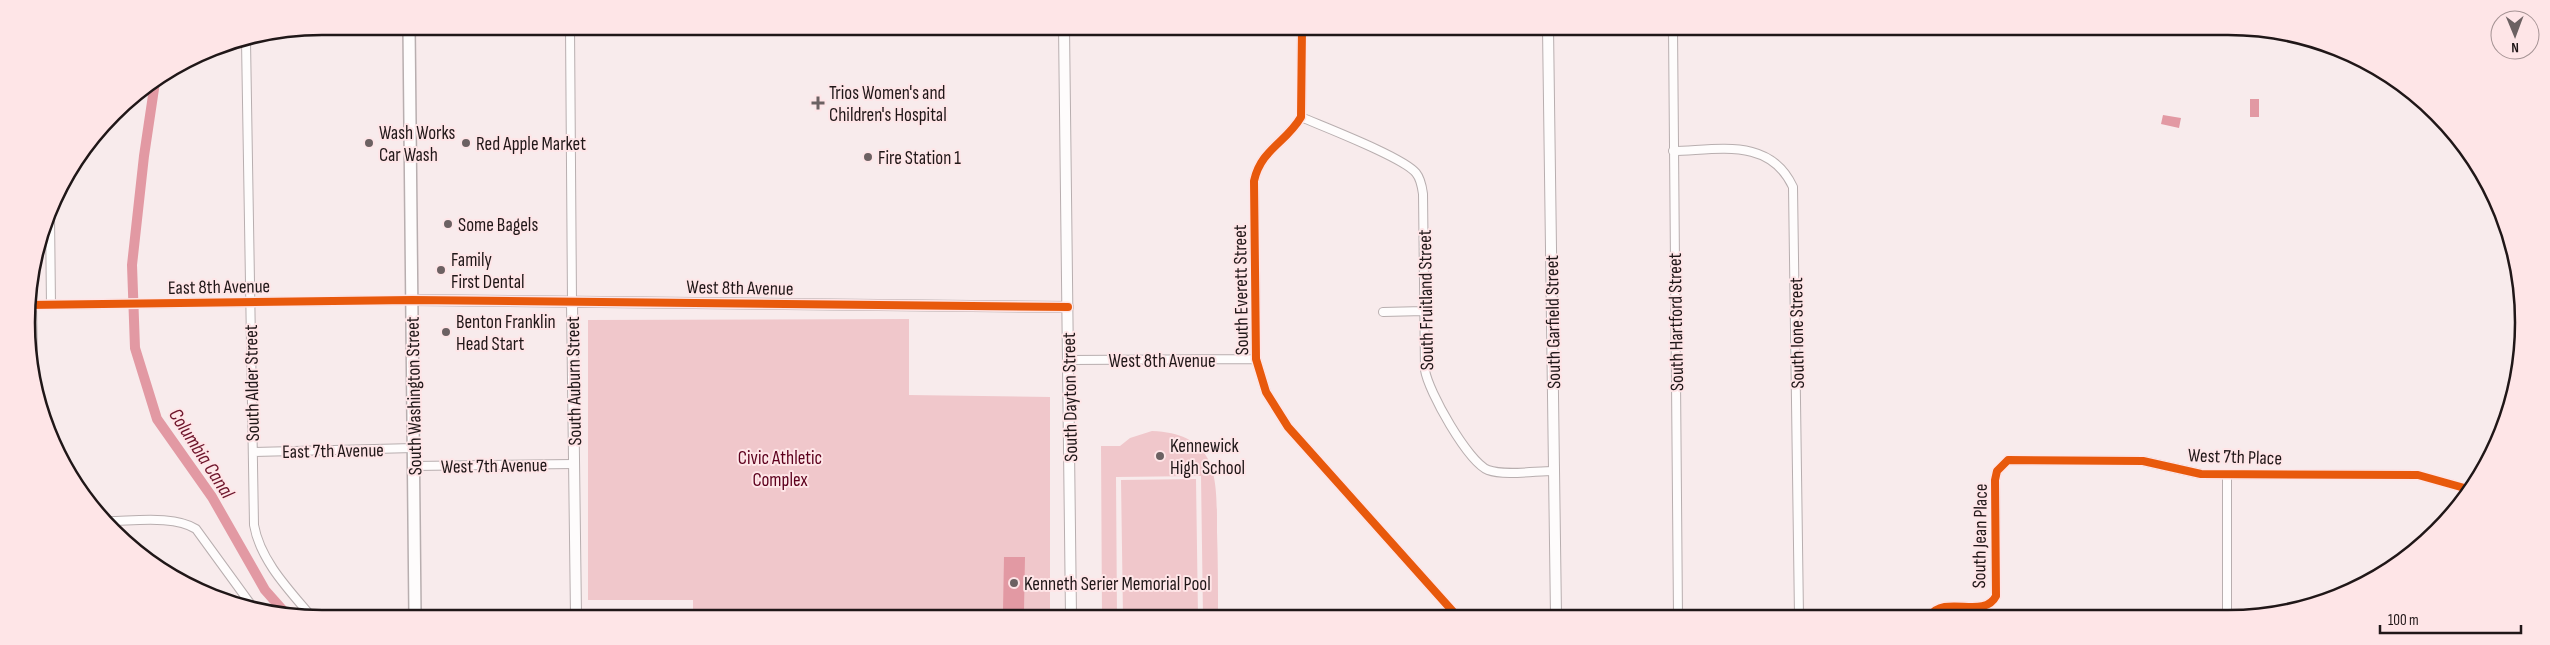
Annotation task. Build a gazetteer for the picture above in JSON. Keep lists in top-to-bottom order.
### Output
{
  "streets": {
    "main road": ["South Washington Street"],
    "street": [
      "East 8th Avenue",
      "West 8th Avenue",
      "South Everett Street",
      "South Fruitland Street",
      "South Garfield Street",
      "South Hartford Street",
      "South Ione Street",
      "South Auburn Street",
      "South Alder Street",
      "South Dayton Street",
      "East 7th Avenue",
      "West 7th Place",
      "West 7th Avenue",
      "South Jean Place"
    ]
  },
  "crossings": [
    ["East 8th Avenue", "West 8th Avenue"],
    ["East 8th Avenue", "South Alder Street"],
    ["East 8th Avenue", "South Washington Street"],
    ["West 8th Avenue", "South Everett Street"],
    ["West 8th Avenue", "South Auburn Street"],
    ["West 8th Avenue", "South Washington Street"],
    ["West 8th Avenue", "South Dayton Street"],
    ["South Everett Street", "South Fruitland Street"],
    ["South Fruitland Street", "South Garfield Street"],
    ["South Hartford Street", "South Ione Street"],
    ["South Auburn Street", "West 7th Avenue"],
    ["South Alder Street", "East 7th Avenue"],
    ["South Washington Street", "East 7th Avenue"],
    ["South Washington Street", "West 7th Avenue"],
    ["West 7th Place", "South Jean Place"]
  ],
  "water": ["Columbia Canal"],
  "parks": ["Civic Athletic Complex"],
  "places": {
    "health": ["Trios Women's and Children's Hospital"],
    "other": [
      "Wash Works Car Wash",
      "Red Apple Market",
      "Fire Station 1",
      "Some Bagels",
      "Family First Dental",
      "Benton Franklin Head Start",
      "Kennewick High School",
      "Kenneth Serier Memorial Pool"
    ]
  },
  "scale_bar": "100 m",
  "north": "bottom"
}
